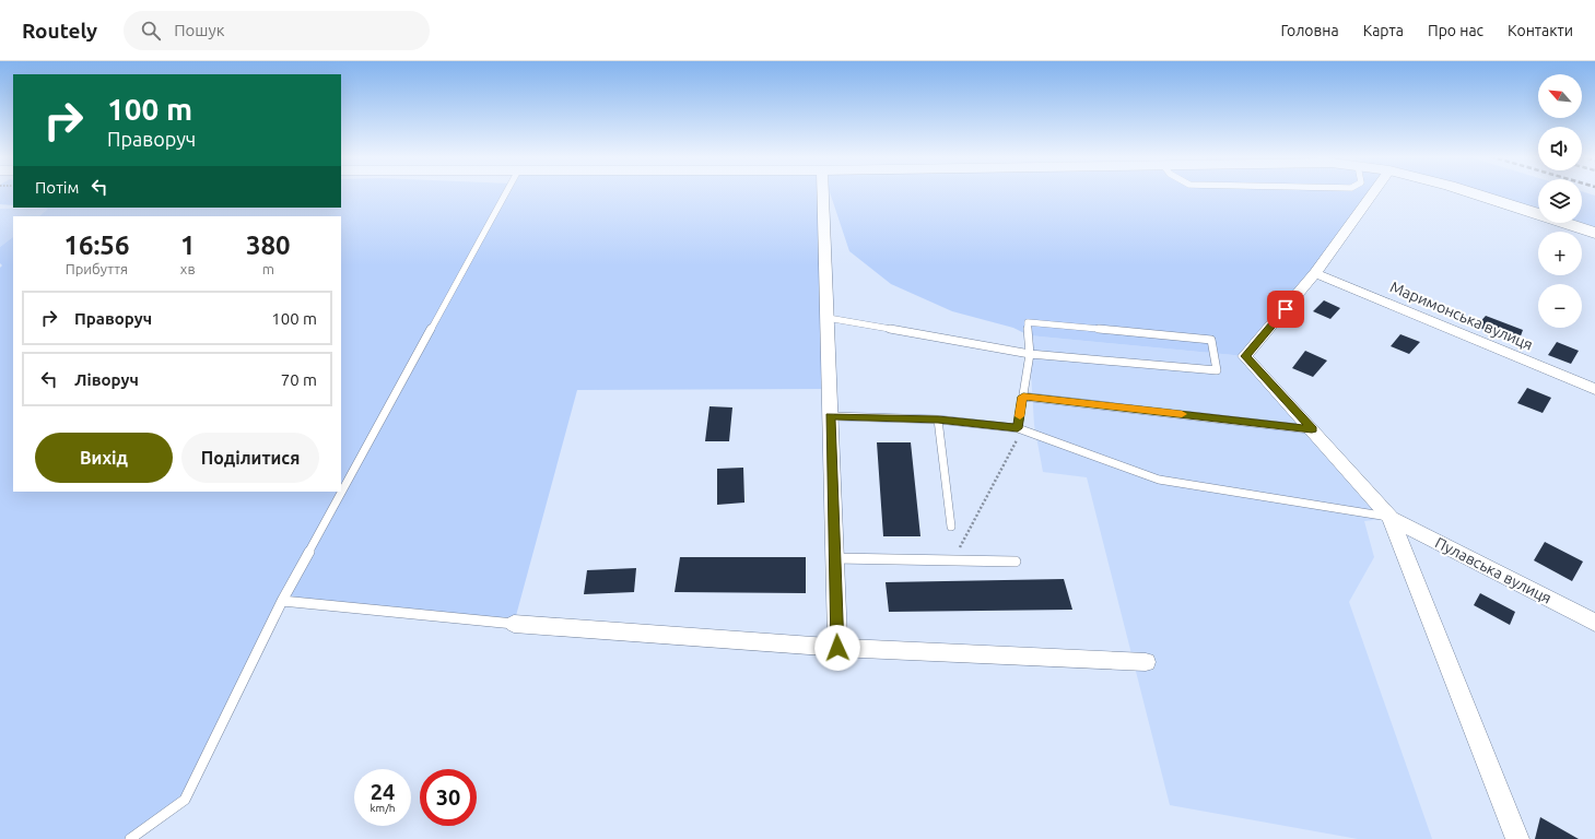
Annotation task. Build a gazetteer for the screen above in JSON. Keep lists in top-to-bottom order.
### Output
{
  "streets": {
    "street": ["Маримонська вулиця", "Пулавська вулиця"]
  },
  "north": "top left",
  "page": {
    "header": "Routely",
    "search": "Пошук",
    "nav": [
      "Головна",
      "Карта",
      "Про нас",
      "Контакти"
    ],
    "map_buttons": ["+", "−"],
    "turn": ["100 m", "Праворуч"],
    "then": "Потім",
    "eta": [
      "16:56",
      "Прибуття",
      "1",
      "хв",
      "380",
      "m"
    ],
    "list": [
      {
        "name": "Праворуч",
        "value": "100 m"
      },
      {
        "name": "Ліворуч",
        "value": "70 m"
      }
    ],
    "buttons": ["Вихід", "Поділитися"],
    "speed": "24 km/h",
    "limit": "30"
  }
}
